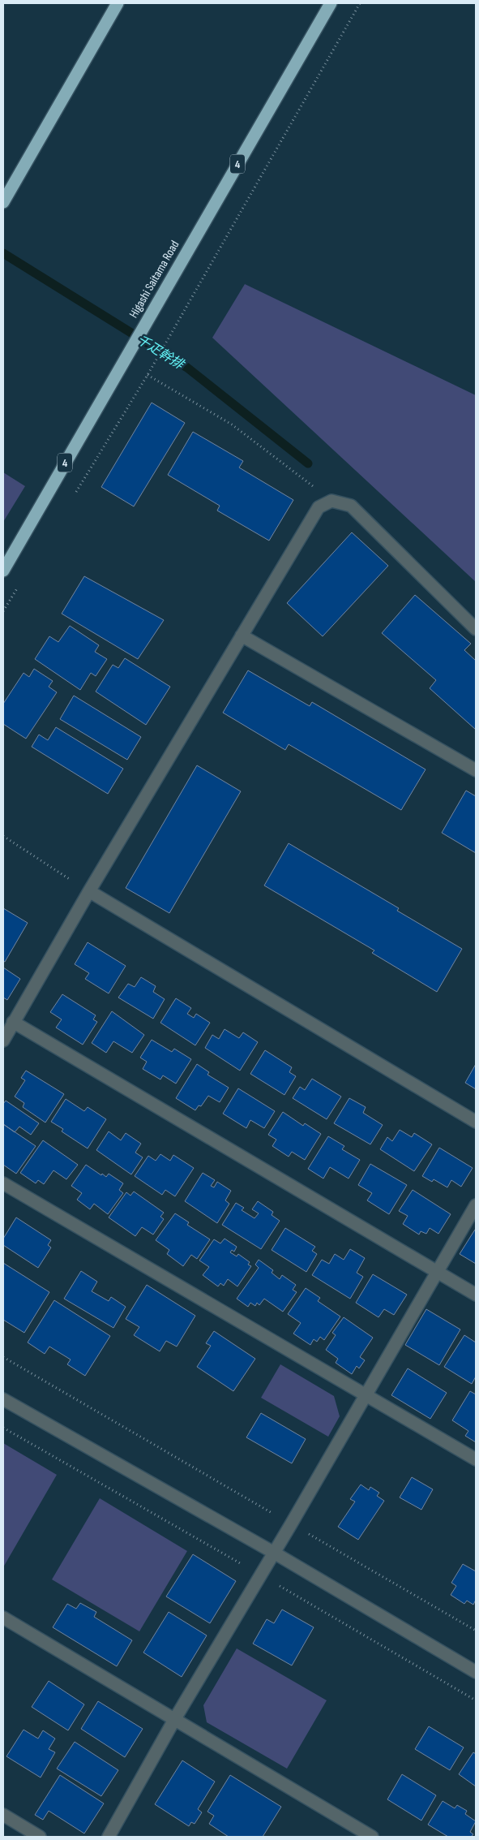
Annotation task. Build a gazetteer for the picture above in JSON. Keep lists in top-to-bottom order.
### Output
{
  "streets": {
    "highway": ["4", "Higashi Saitama Road"]
  },
  "water": ["千疋幹排"]
}
